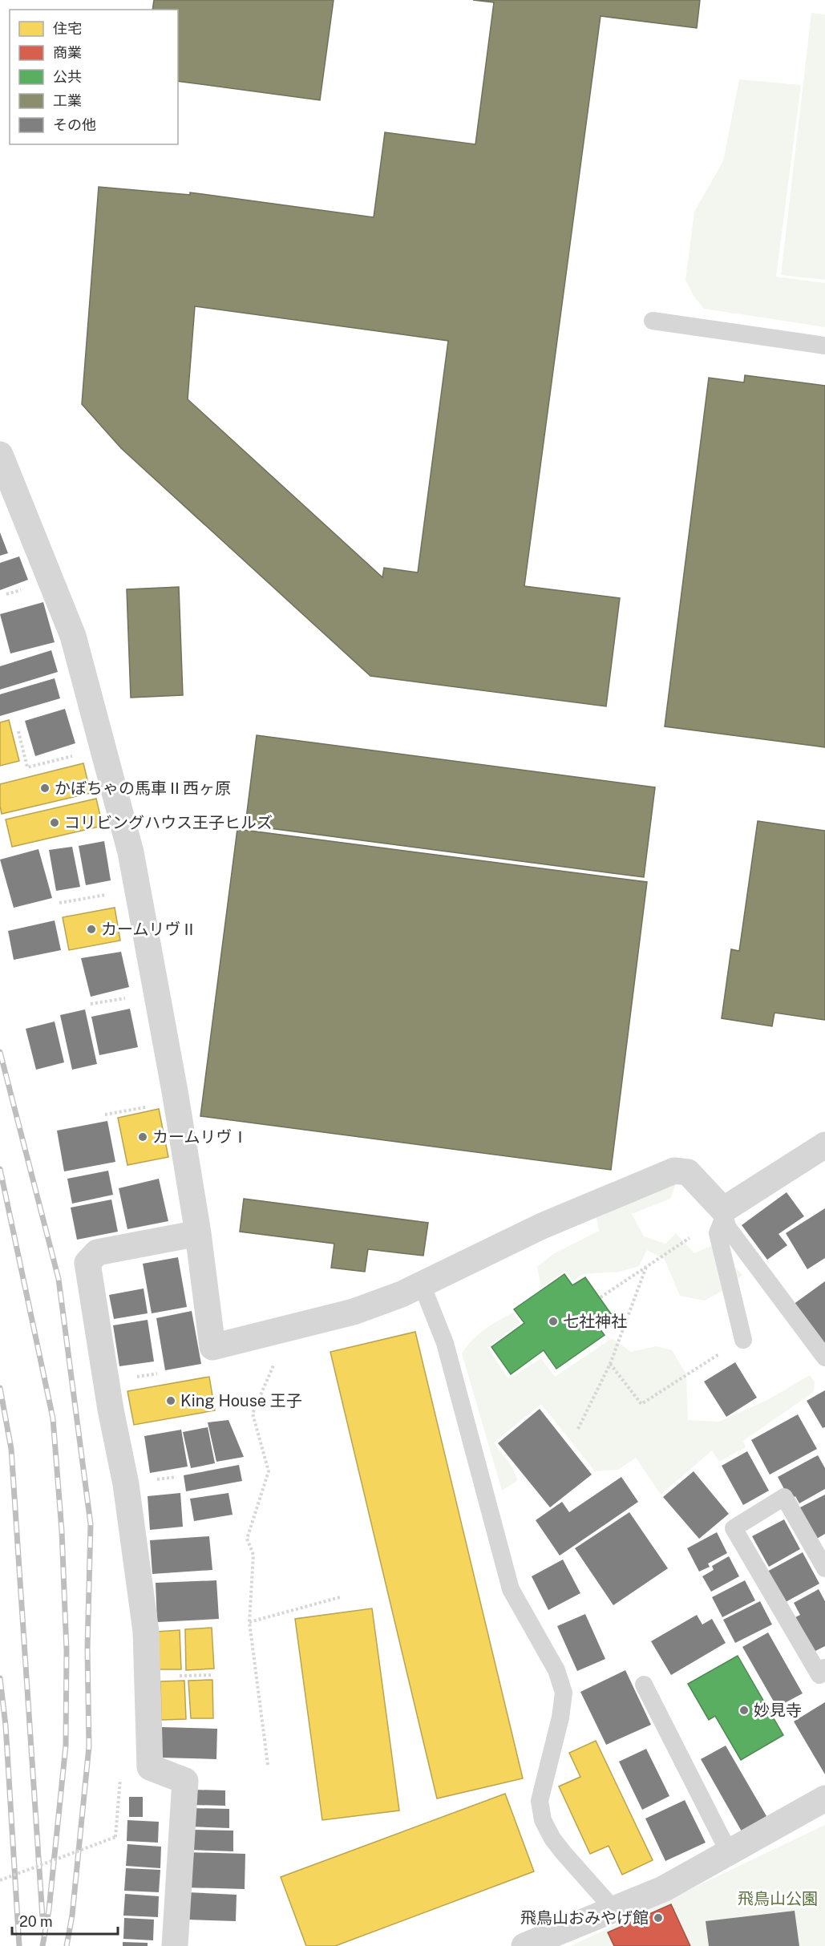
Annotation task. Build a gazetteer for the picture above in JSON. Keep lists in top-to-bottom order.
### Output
{
  "parks": ["飛鳥山公園"],
  "places": [
    "かぼちゃの馬車Ⅱ西ヶ原",
    "コリビングハウス王子ヒルズ",
    "カームリヴⅡ",
    "カームリヴⅠ",
    "七社神社",
    "King House 王子",
    "妙見寺",
    "飛鳥山おみやげ館"
  ],
  "legend": [
    "住宅",
    "商業",
    "公共",
    "工業",
    "その他"
  ],
  "scale_bar": "20 m"
}
